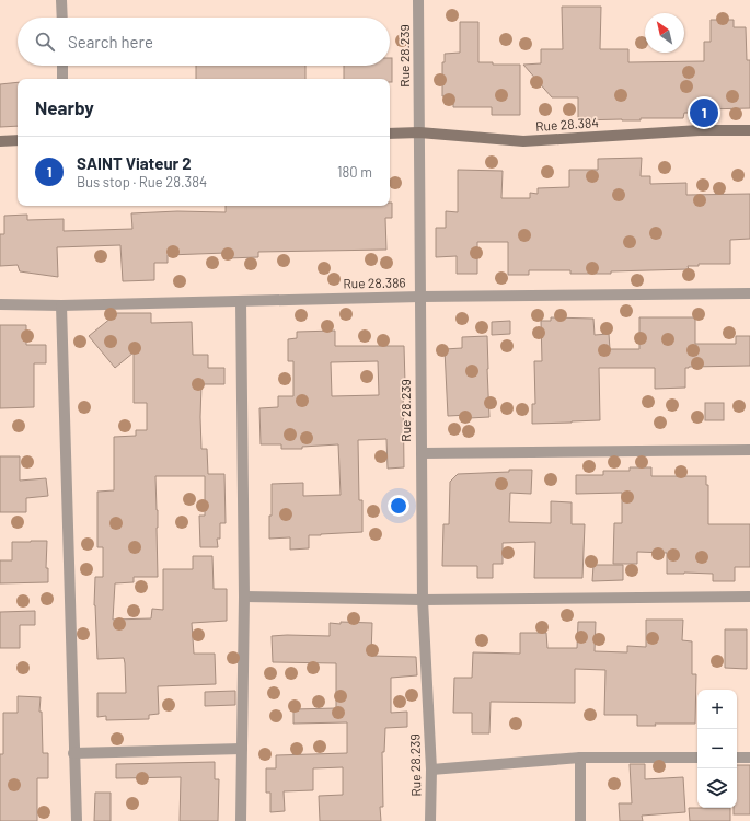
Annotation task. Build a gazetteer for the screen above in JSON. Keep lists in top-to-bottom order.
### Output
{
  "streets": {
    "street": ["Rue 28.239", "Rue 28.384", "Rue 28.386"]
  },
  "crossings": [
    ["Rue 28.239", "Rue 28.384"],
    ["Rue 28.239", "Rue 28.386"]
  ],
  "north": "top left",
  "page": {
    "search": "Search here",
    "heading": "Nearby",
    "pins": "1",
    "list": [
      {
        "mark": "1",
        "name": "SAINT Viateur 2",
        "note": "Bus stop · Rue 28.384",
        "value": "180 m"
      }
    ],
    "map_buttons": ["+", "−"]
  }
}
